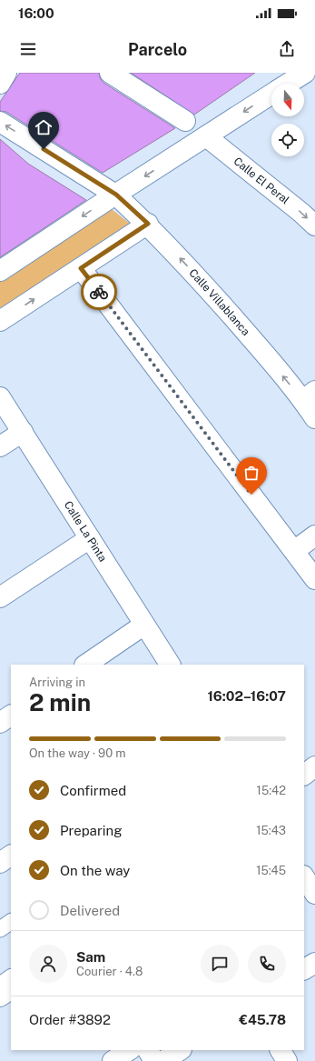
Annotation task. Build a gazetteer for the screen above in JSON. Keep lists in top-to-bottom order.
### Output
{
  "streets": {
    "street": ["Calle El Peral", "Calle Villablanca", "Calle La Pinta"]
  },
  "one_way": ["Calle El Peral"],
  "north": "bottom",
  "page": {
    "status": "16:00",
    "header": "Parcelo",
    "heading": ["2 min", "Arriving in", "16:02–16:07"],
    "panel": [
      "Sam",
      "Courier · 4.8",
      "Order #3892",
      "€45.78"
    ],
    "bar": "On the way · 90 m",
    "list": [
      ["Confirmed", "15:42"],
      ["Preparing", "15:43"],
      ["On the way", "15:45"],
      "Delivered"
    ]
  }
}
